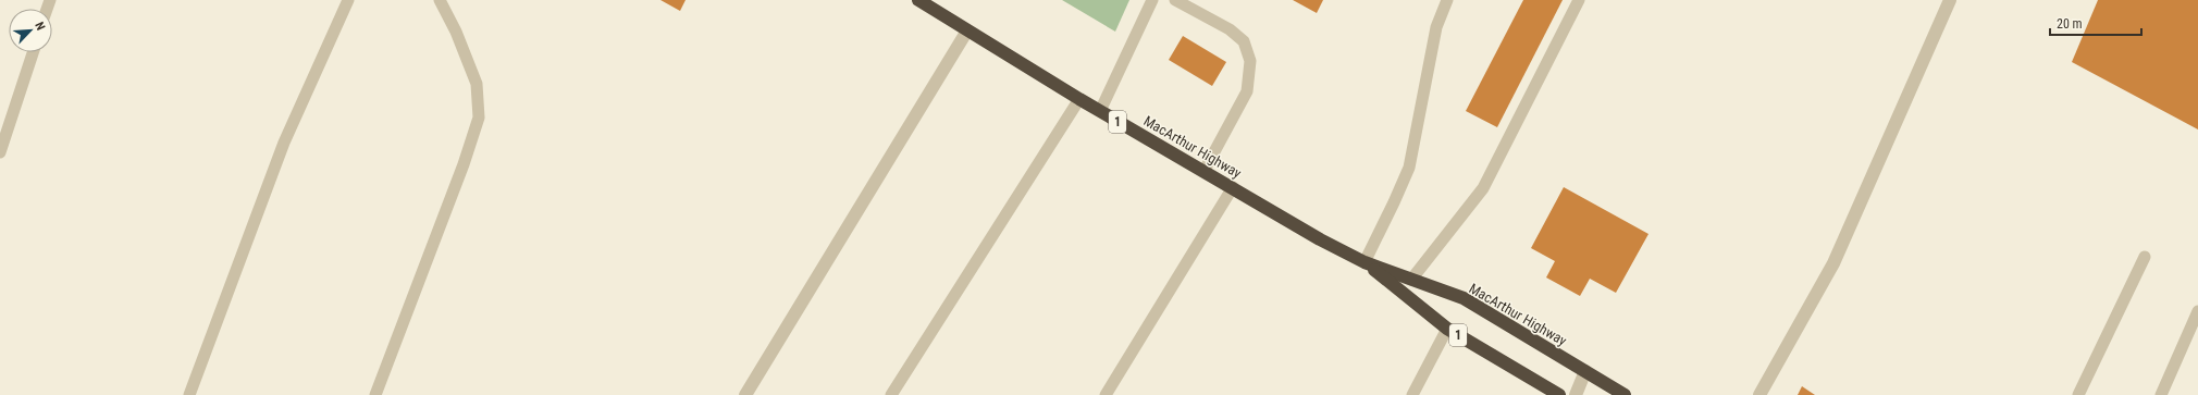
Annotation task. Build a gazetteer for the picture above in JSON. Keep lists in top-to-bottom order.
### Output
{
  "streets": {
    "highway": ["1", "MacArthur Highway"]
  },
  "scale_bar": "20 m",
  "north": "top right"
}
